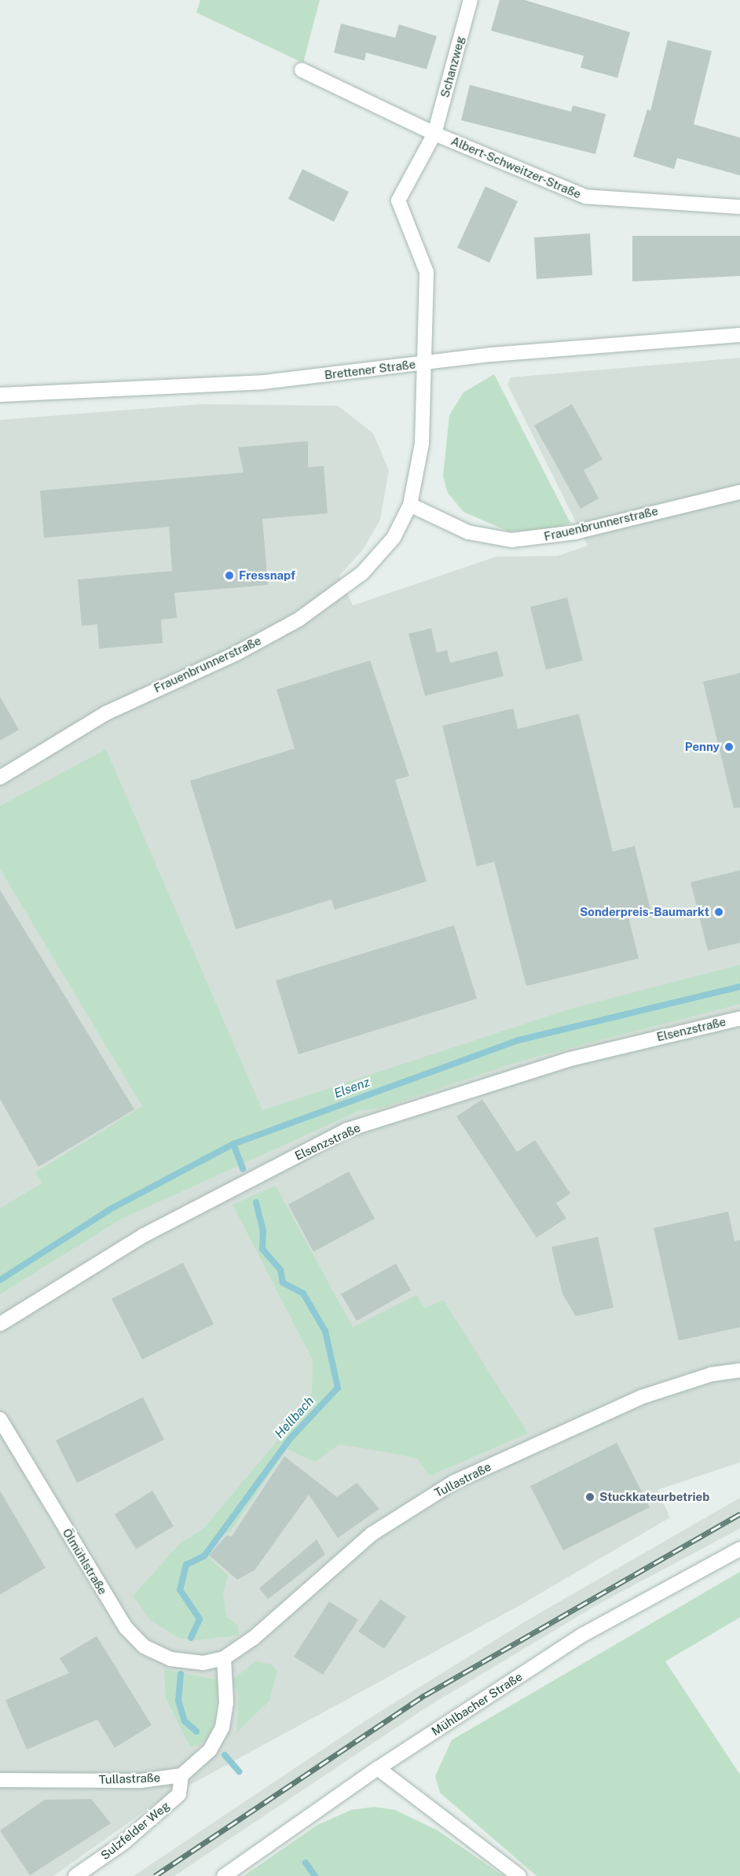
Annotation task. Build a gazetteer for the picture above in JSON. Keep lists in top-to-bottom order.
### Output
{
  "streets": {
    "street": [
      "Schanzweg",
      "Albert-Schweitzer-Straße",
      "Brettener Straße",
      "Frauenbrunnerstraße",
      "Elsenzstraße",
      "Tullastraße",
      "Ölmühlstraße",
      "Mühlbacher Straße",
      "Sulzfelder Weg"
    ]
  },
  "crossings": [
    ["Schanzweg", "Albert-Schweitzer-Straße"],
    ["Brettener Straße", "Frauenbrunnerstraße"],
    ["Tullastraße", "Ölmühlstraße"],
    ["Tullastraße", "Sulzfelder Weg"]
  ],
  "water": ["Elsenz", "Hellbach"],
  "places": [
    "Fressnapf",
    "Penny",
    "Sonderpreis-Baumarkt",
    "Stuckkateurbetrieb"
  ]
}
